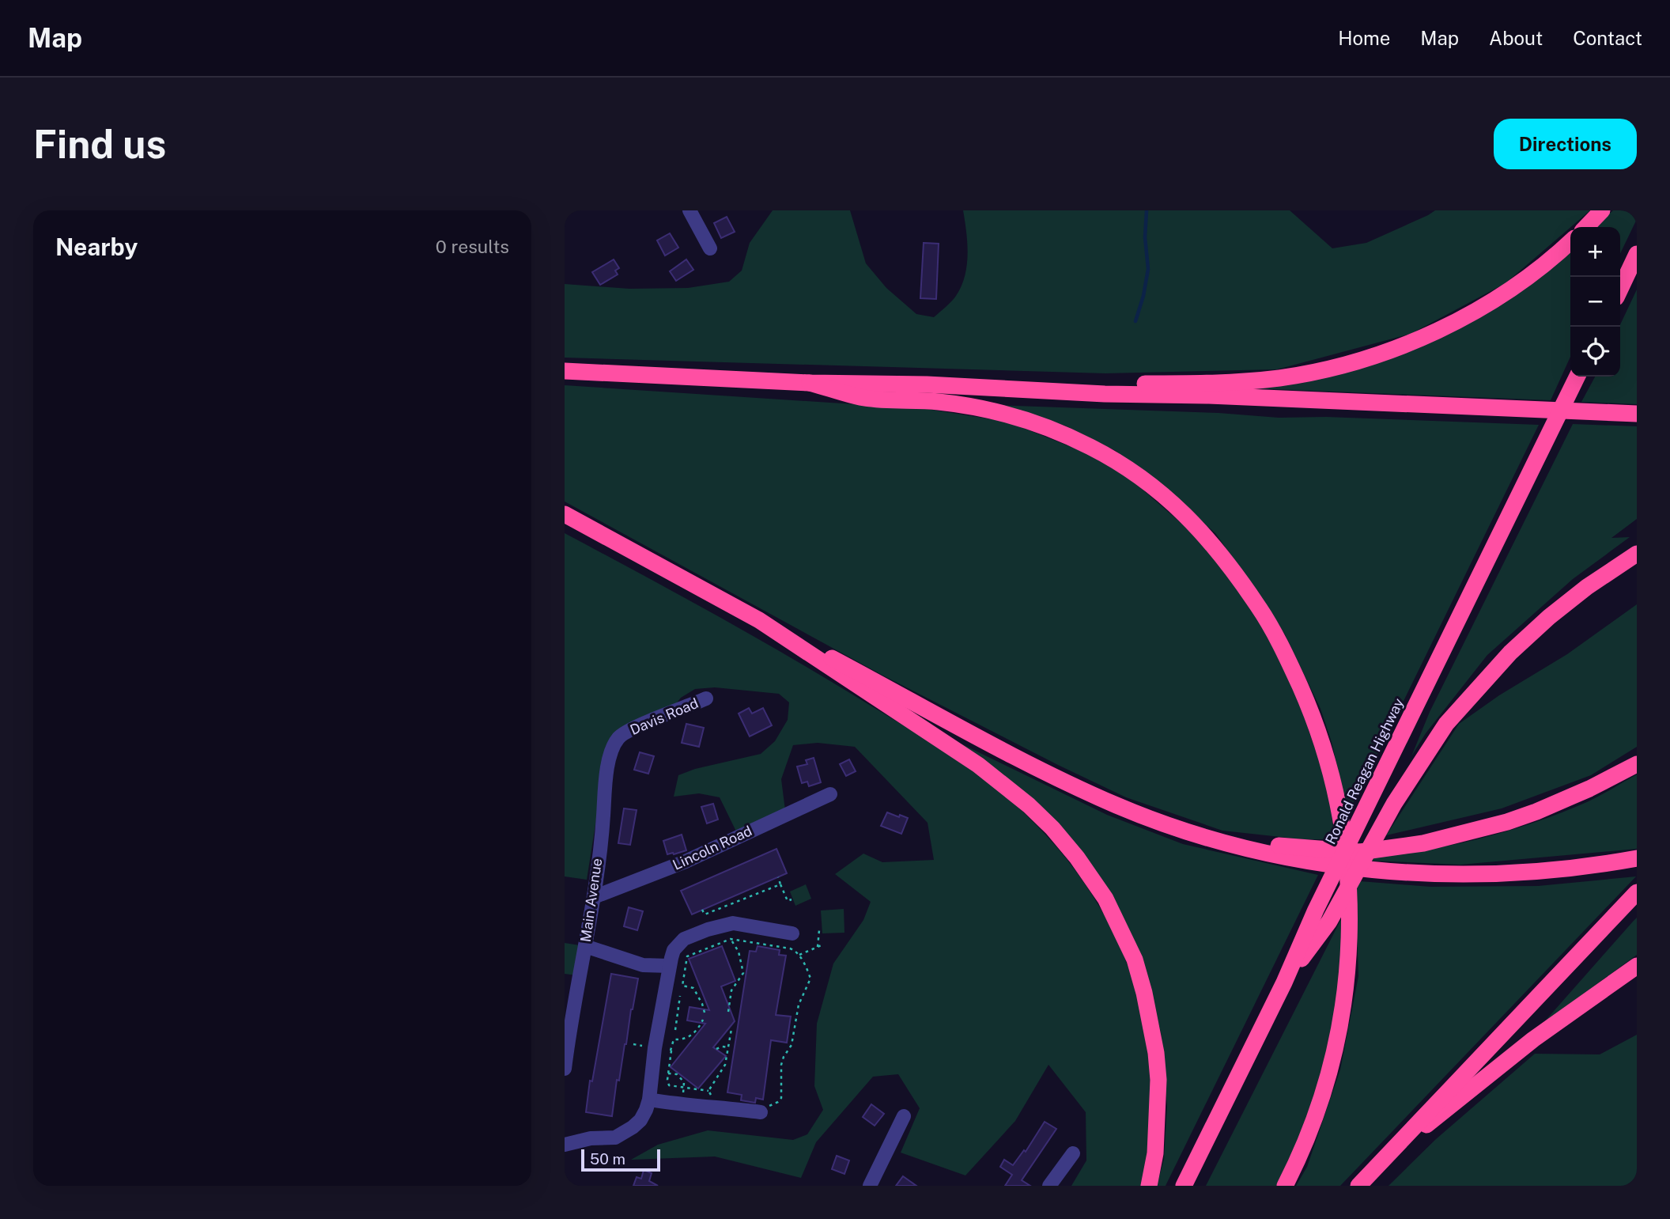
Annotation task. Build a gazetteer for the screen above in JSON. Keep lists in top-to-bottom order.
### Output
{
  "streets": {
    "highway": ["Ronald Reagan Highway"],
    "street": ["Davis Road", "Lincoln Road", "Main Avenue"]
  },
  "crossings": [
    ["Davis Road", "Main Avenue"],
    ["Lincoln Road", "Main Avenue"]
  ],
  "scale_bar": "50 m",
  "page": {
    "header": "Map",
    "nav": [
      "Home",
      "Map",
      "About",
      "Contact"
    ],
    "buttons": "Directions",
    "title": "Find us",
    "heading": ["Nearby", "0 results"],
    "map_buttons": ["+", "−"],
    "scale": "50 m"
  }
}
